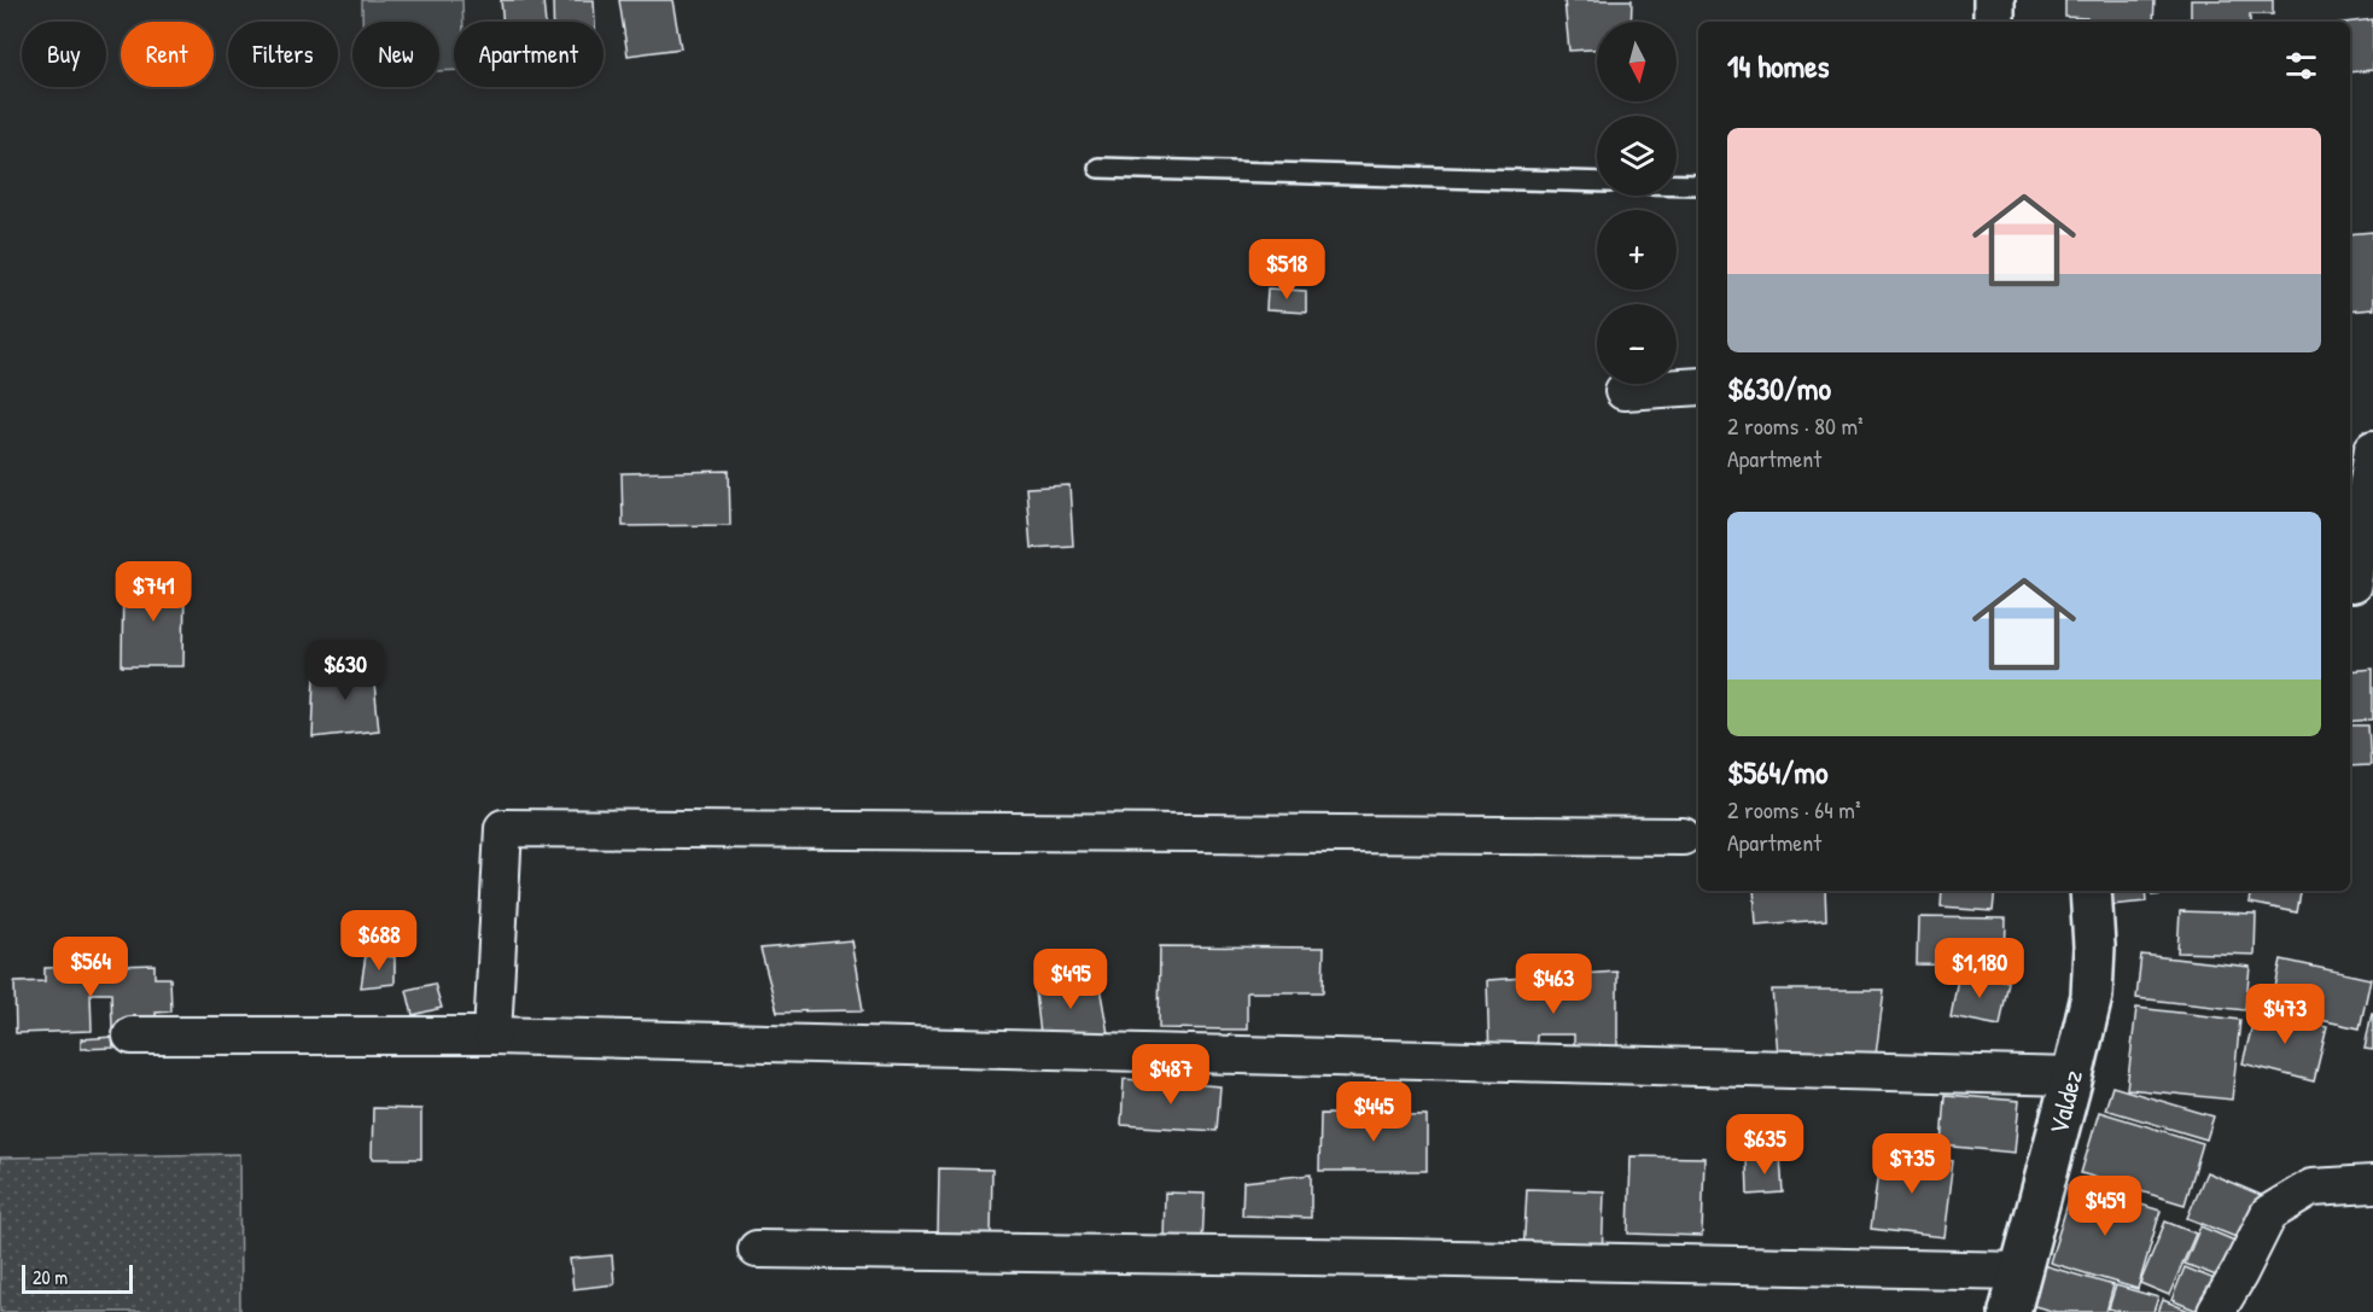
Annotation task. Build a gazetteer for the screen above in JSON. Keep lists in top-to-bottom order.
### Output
{
  "streets": {
    "street": ["Valdez"]
  },
  "scale_bar": "20 m",
  "north": "bottom",
  "page": {
    "map_buttons": ["+", "−"],
    "chip": [
      "Buy",
      "Rent",
      "Filters",
      "New",
      "Apartment"
    ],
    "heading": "14 homes",
    "list": [
      {
        "name": "$630/mo",
        "note": "2 rooms · 80 m² · Apartment"
      },
      {
        "name": "$564/mo",
        "note": "2 rooms · 64 m² · Apartment"
      }
    ],
    "price": [
      "$518",
      "$741",
      "$630",
      "$688",
      "$564",
      "$1,180",
      "$495",
      "$463",
      "$473",
      "$487",
      "$445",
      "$635",
      "$735",
      "$459"
    ],
    "scale": "20 m"
  }
}
